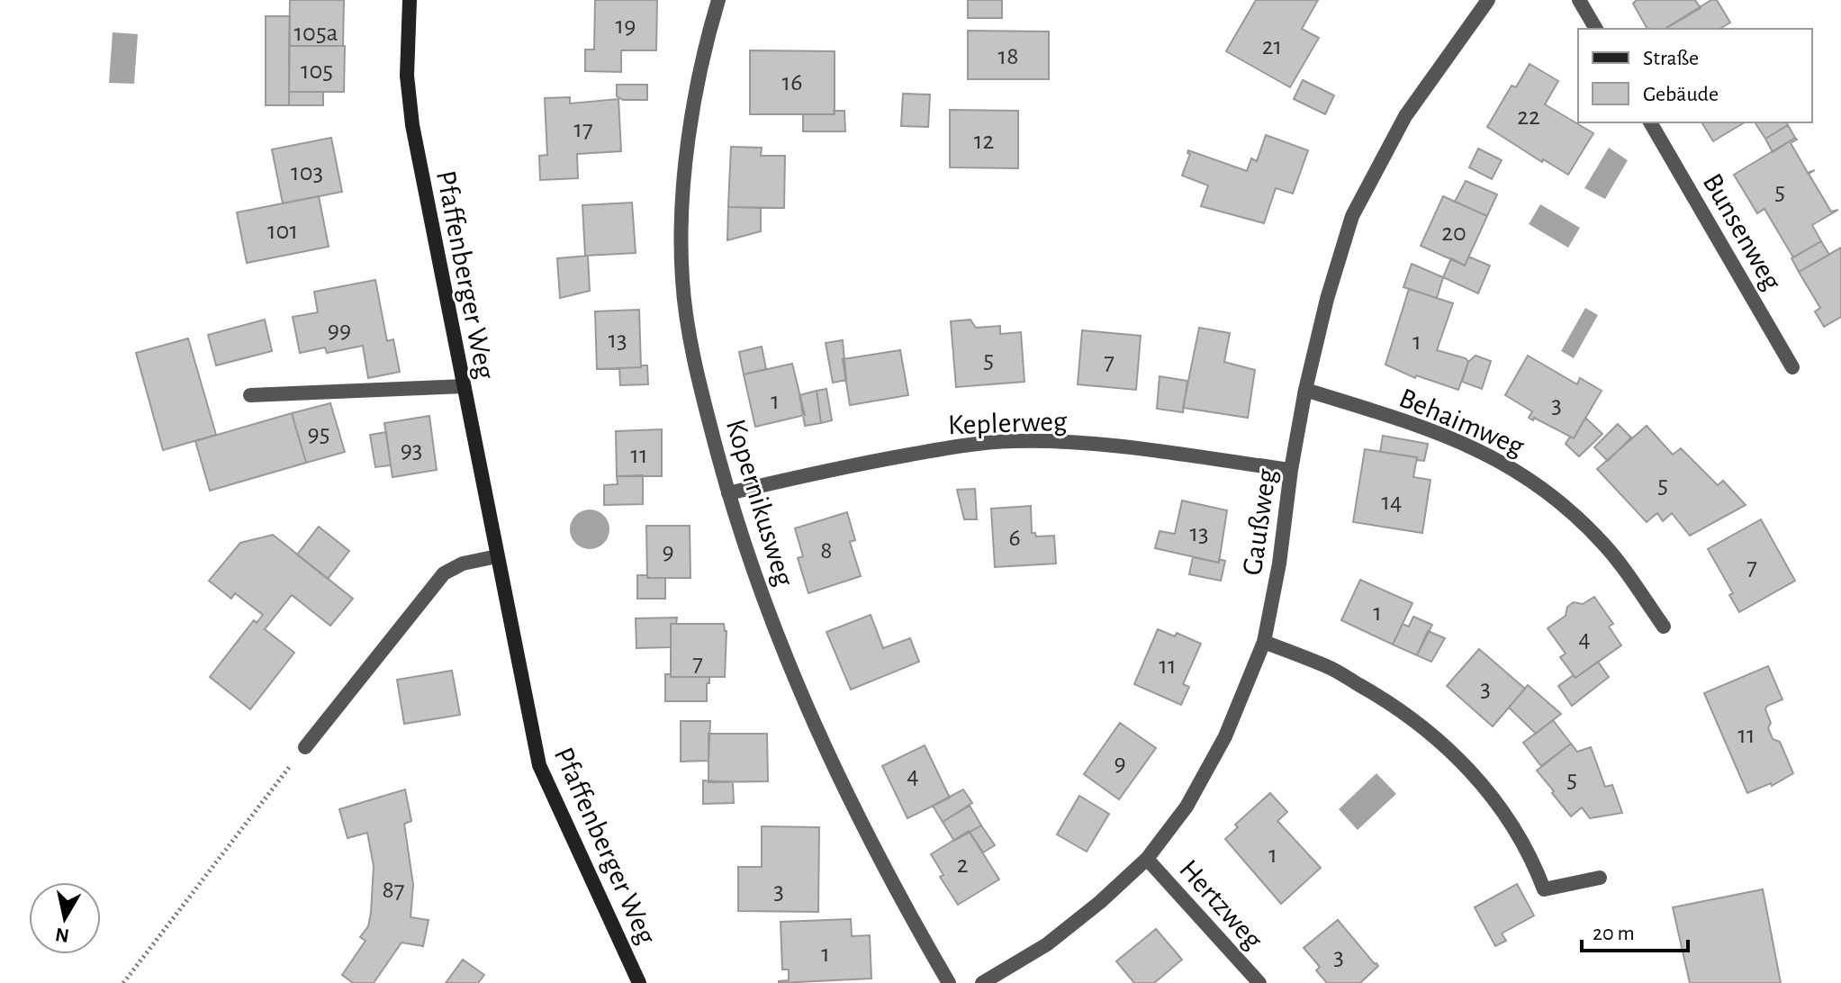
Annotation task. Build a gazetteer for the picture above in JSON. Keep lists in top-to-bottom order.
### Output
{
  "streets": {
    "main road": ["Pfaffenberger Weg"],
    "street": [
      "Bunsenweg",
      "Behaimweg",
      "Keplerweg",
      "Kopernikusweg",
      "Gaußweg",
      "Hertzweg"
    ]
  },
  "crossings": [
    ["Behaimweg", "Gaußweg"],
    ["Keplerweg", "Kopernikusweg"],
    ["Keplerweg", "Gaußweg"],
    ["Gaußweg", "Hertzweg"]
  ],
  "house_numbers": [
    "19",
    "105a",
    "21",
    "18",
    "105",
    "16",
    "22",
    "17",
    "12",
    "103",
    "5",
    "101",
    "20",
    "99",
    "13",
    "1",
    "5",
    "7",
    "1",
    "3",
    "95",
    "93",
    "11",
    "5",
    "14",
    "13",
    "6",
    "8",
    "9",
    "7",
    "1",
    "4",
    "7",
    "11",
    "3",
    "11",
    "9",
    "4",
    "5",
    "1",
    "2",
    "87",
    "3",
    "1",
    "3"
  ],
  "legend": ["Straße", "Gebäude"],
  "scale_bar": "20 m",
  "north": "bottom"
}
